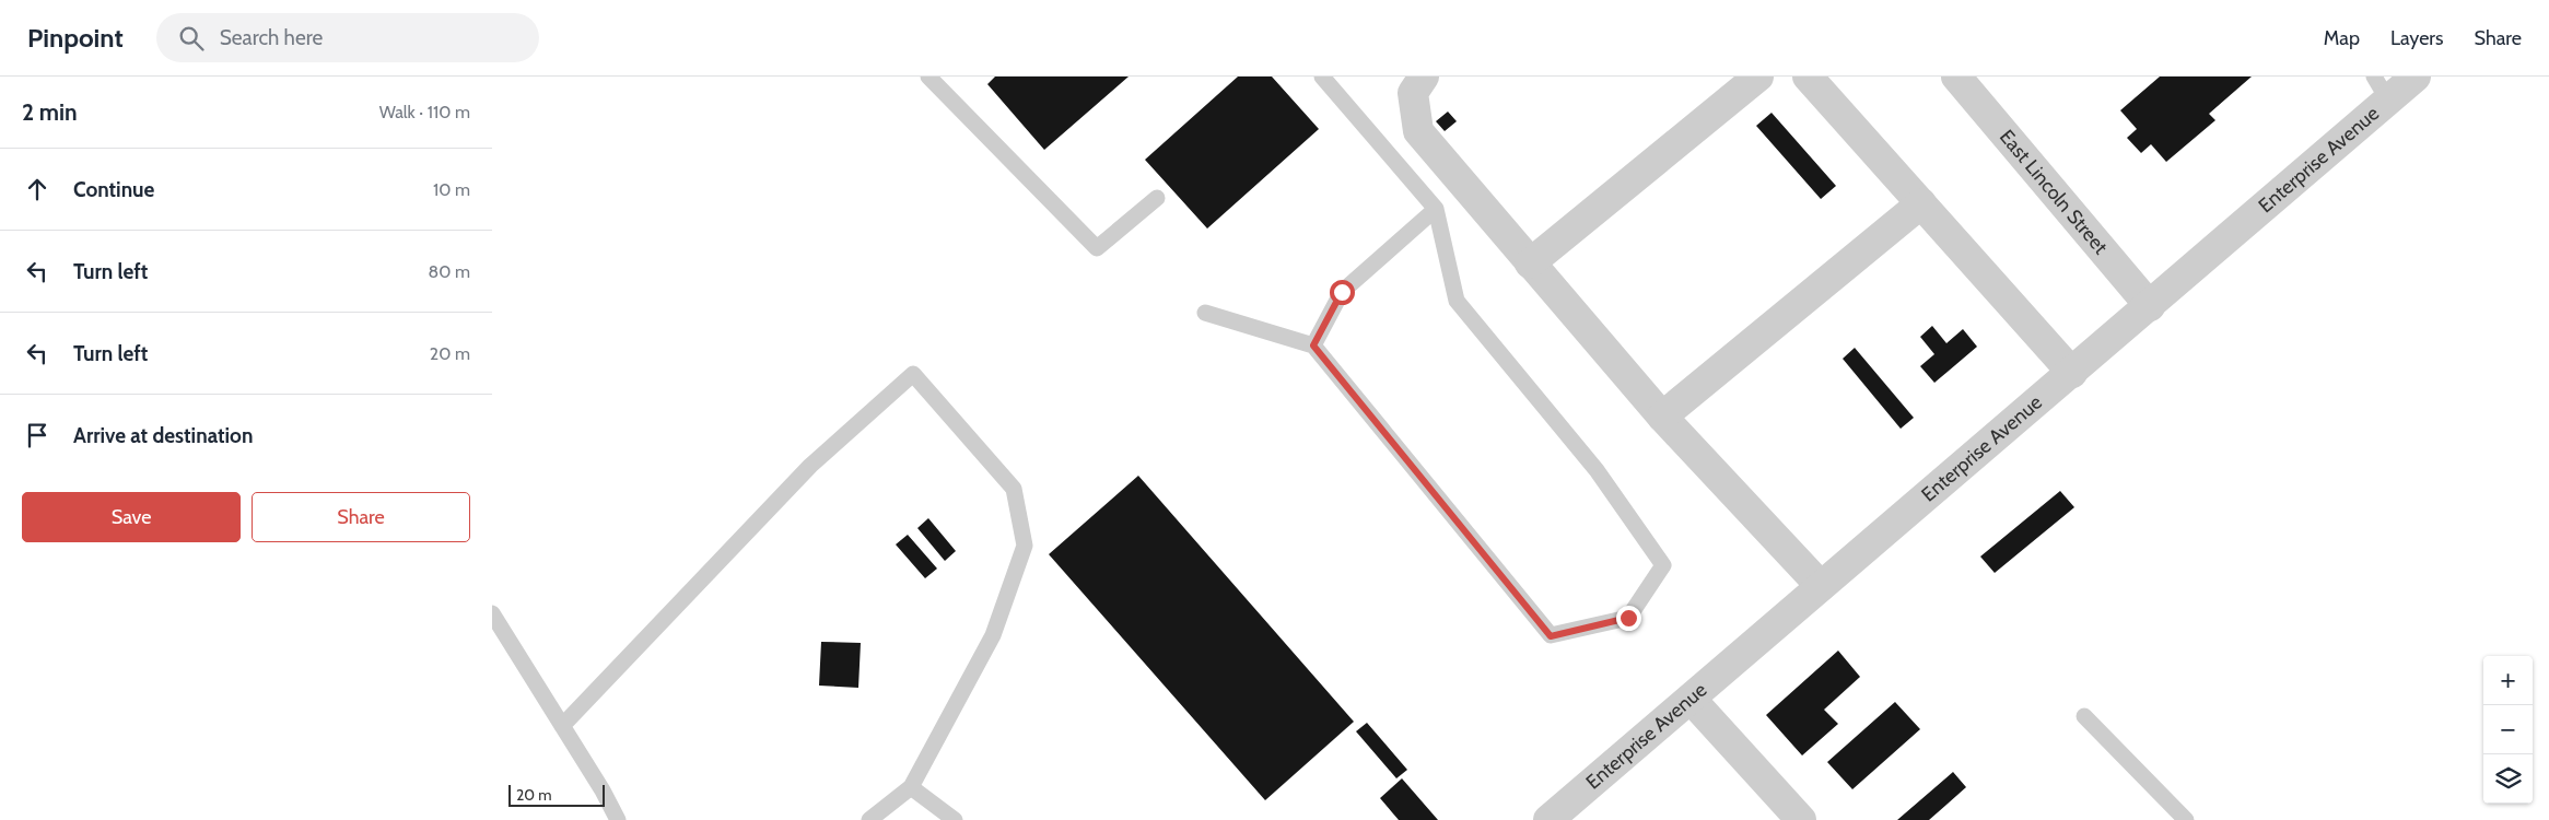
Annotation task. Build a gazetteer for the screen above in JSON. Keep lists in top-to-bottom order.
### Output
{
  "streets": {
    "street": ["Enterprise Avenue", "East Lincoln Street"]
  },
  "crossings": [
    ["Enterprise Avenue", "East Lincoln Street"]
  ],
  "scale_bar": "20 m",
  "page": {
    "header": "Pinpoint",
    "search": "Search here",
    "nav": ["Map", "Layers", "Share"],
    "heading": ["2 min", "Walk · 110 m"],
    "list": [
      ["Continue", "10 m"],
      ["Turn left", "80 m"],
      ["Turn left", "20 m"],
      "Arrive at destination"
    ],
    "buttons": ["Save", "Share"],
    "map_buttons": ["+", "−"],
    "scale": "20 m"
  }
}
